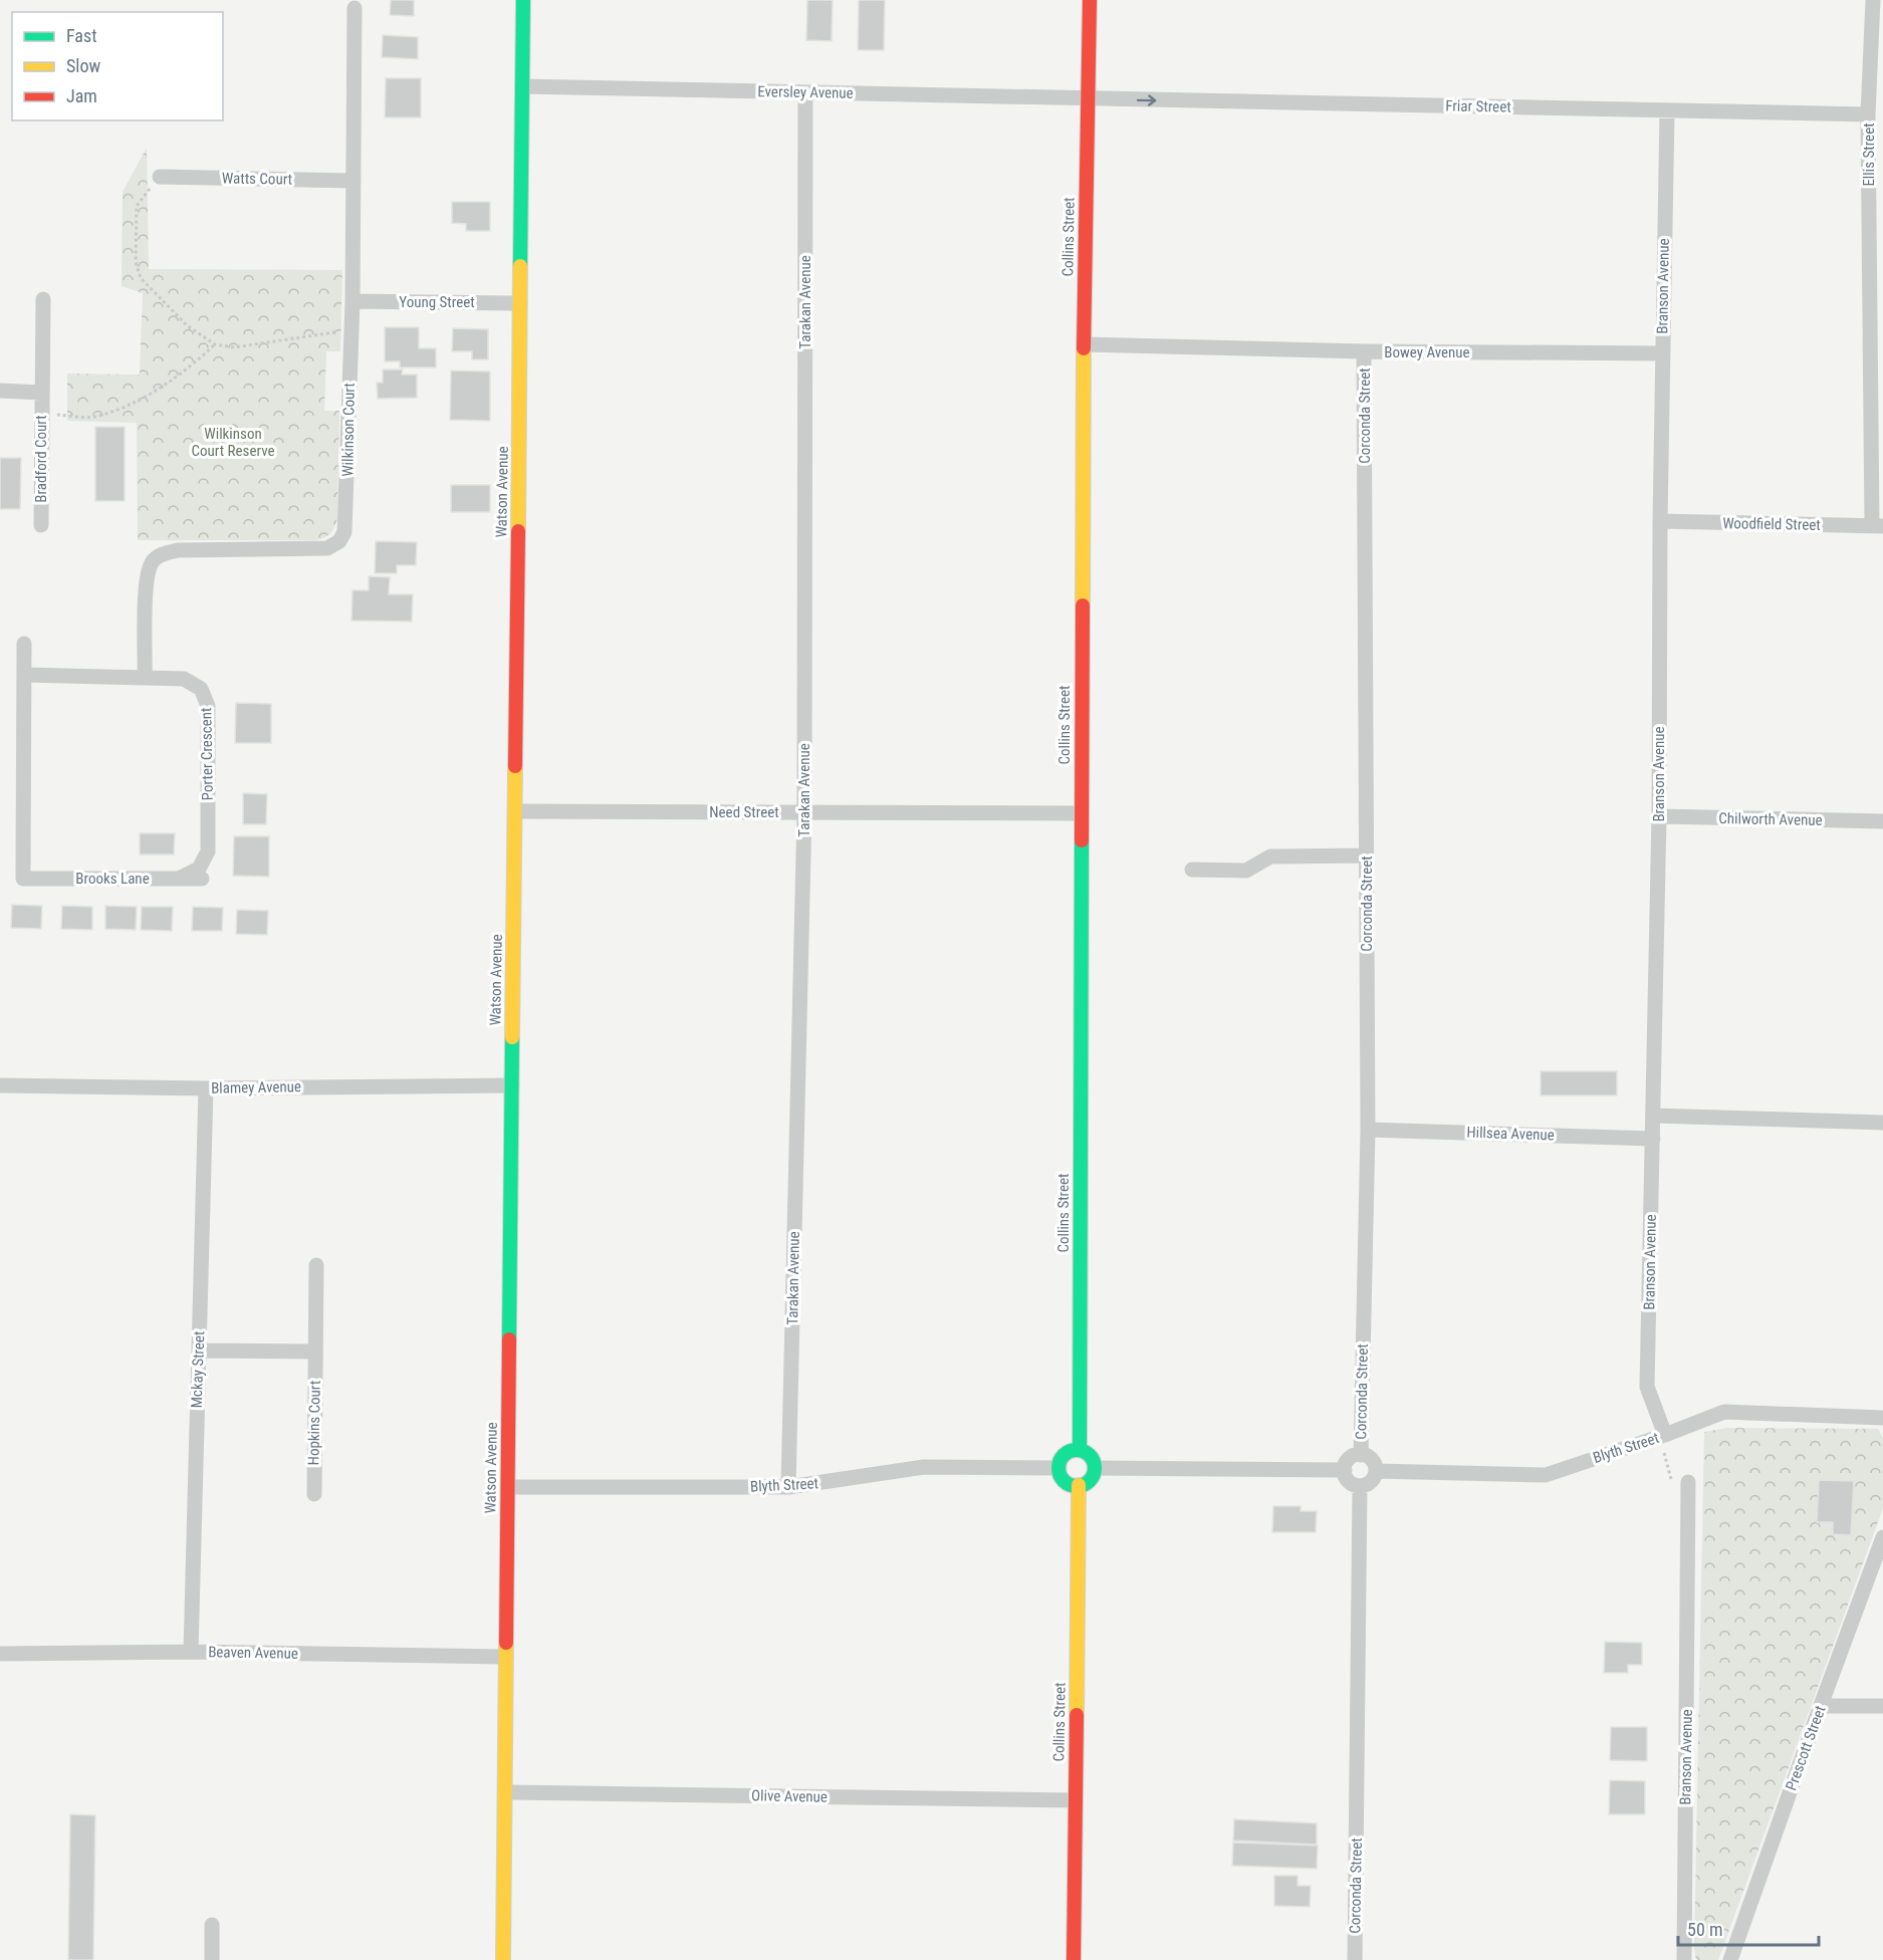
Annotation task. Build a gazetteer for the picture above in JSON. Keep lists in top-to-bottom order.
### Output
{
  "streets": {
    "street": [
      "Eversley Avenue",
      "Friar Street",
      "Ellis Street",
      "Watts Court",
      "Collins Street",
      "Branson Avenue",
      "Young Street",
      "Tarakan Avenue",
      "Bowey Avenue",
      "Corconda Street",
      "Wilkinson Court",
      "Bradford Court",
      "Watson Avenue",
      "Woodfield Street",
      "Porter Crescent",
      "Need Street",
      "Chilworth Avenue",
      "Brooks Lane",
      "Blamey Avenue",
      "Hillsea Avenue",
      "Mckay Street",
      "Hopkins Court",
      "Blyth Street",
      "Beaven Avenue",
      "Prescott Street",
      "Olive Avenue"
    ]
  },
  "crossings": [
    ["Eversley Avenue", "Friar Street"],
    ["Eversley Avenue", "Collins Street"],
    ["Eversley Avenue", "Tarakan Avenue"],
    ["Eversley Avenue", "Watson Avenue"],
    ["Friar Street", "Ellis Street"],
    ["Friar Street", "Collins Street"],
    ["Friar Street", "Branson Avenue"],
    ["Ellis Street", "Woodfield Street"],
    ["Watts Court", "Wilkinson Court"],
    ["Collins Street", "Bowey Avenue"],
    ["Collins Street", "Need Street"],
    ["Collins Street", "Blyth Street"],
    ["Collins Street", "Olive Avenue"],
    ["Branson Avenue", "Bowey Avenue"],
    ["Branson Avenue", "Woodfield Street"],
    ["Branson Avenue", "Chilworth Avenue"],
    ["Branson Avenue", "Hillsea Avenue"],
    ["Branson Avenue", "Blyth Street"],
    ["Young Street", "Wilkinson Court"],
    ["Young Street", "Watson Avenue"],
    ["Tarakan Avenue", "Need Street"],
    ["Tarakan Avenue", "Blyth Street"],
    ["Bowey Avenue", "Corconda Street"],
    ["Corconda Street", "Hillsea Avenue"],
    ["Corconda Street", "Blyth Street"],
    ["Wilkinson Court", "Porter Crescent"],
    ["Watson Avenue", "Need Street"],
    ["Watson Avenue", "Blamey Avenue"],
    ["Watson Avenue", "Blyth Street"],
    ["Watson Avenue", "Beaven Avenue"],
    ["Watson Avenue", "Olive Avenue"],
    ["Porter Crescent", "Brooks Lane"],
    ["Blamey Avenue", "Mckay Street"],
    ["Mckay Street", "Beaven Avenue"]
  ],
  "one_way": ["Friar Street"],
  "parks": ["Wilkinson Court Reserve"],
  "legend": ["Fast", "Slow", "Jam"],
  "scale_bar": "50 m"
}
